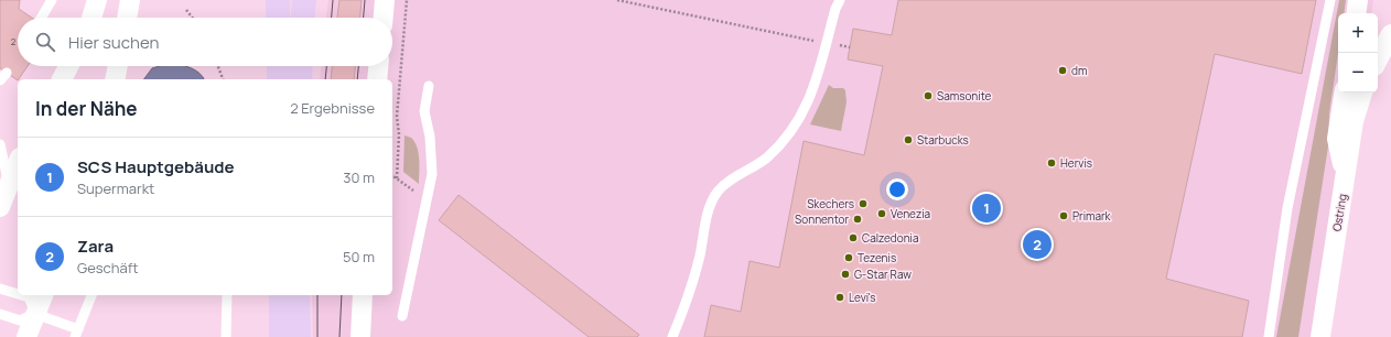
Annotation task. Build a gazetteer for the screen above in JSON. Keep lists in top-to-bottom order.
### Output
{
  "streets": {
    "street": ["Ostring"]
  },
  "places": [
    "dm",
    "Samsonite",
    "Starbucks",
    "Hervis",
    "Skechers",
    "Venezia",
    "Primark",
    "Sonnentor",
    "Calzedonia",
    "Tezenis",
    "G-Star Raw",
    "Levi's"
  ],
  "house_numbers": ["2"],
  "page": {
    "map_buttons": ["+", "−"],
    "search": "Hier suchen",
    "heading": ["In der Nähe", "2 Ergebnisse"],
    "list": [
      {
        "mark": "1",
        "name": "SCS Hauptgebäude",
        "note": "Supermarkt",
        "value": "30 m"
      },
      {
        "mark": "2",
        "name": "Zara",
        "note": "Geschäft",
        "value": "50 m"
      }
    ],
    "pins": ["1", "2"]
  }
}
